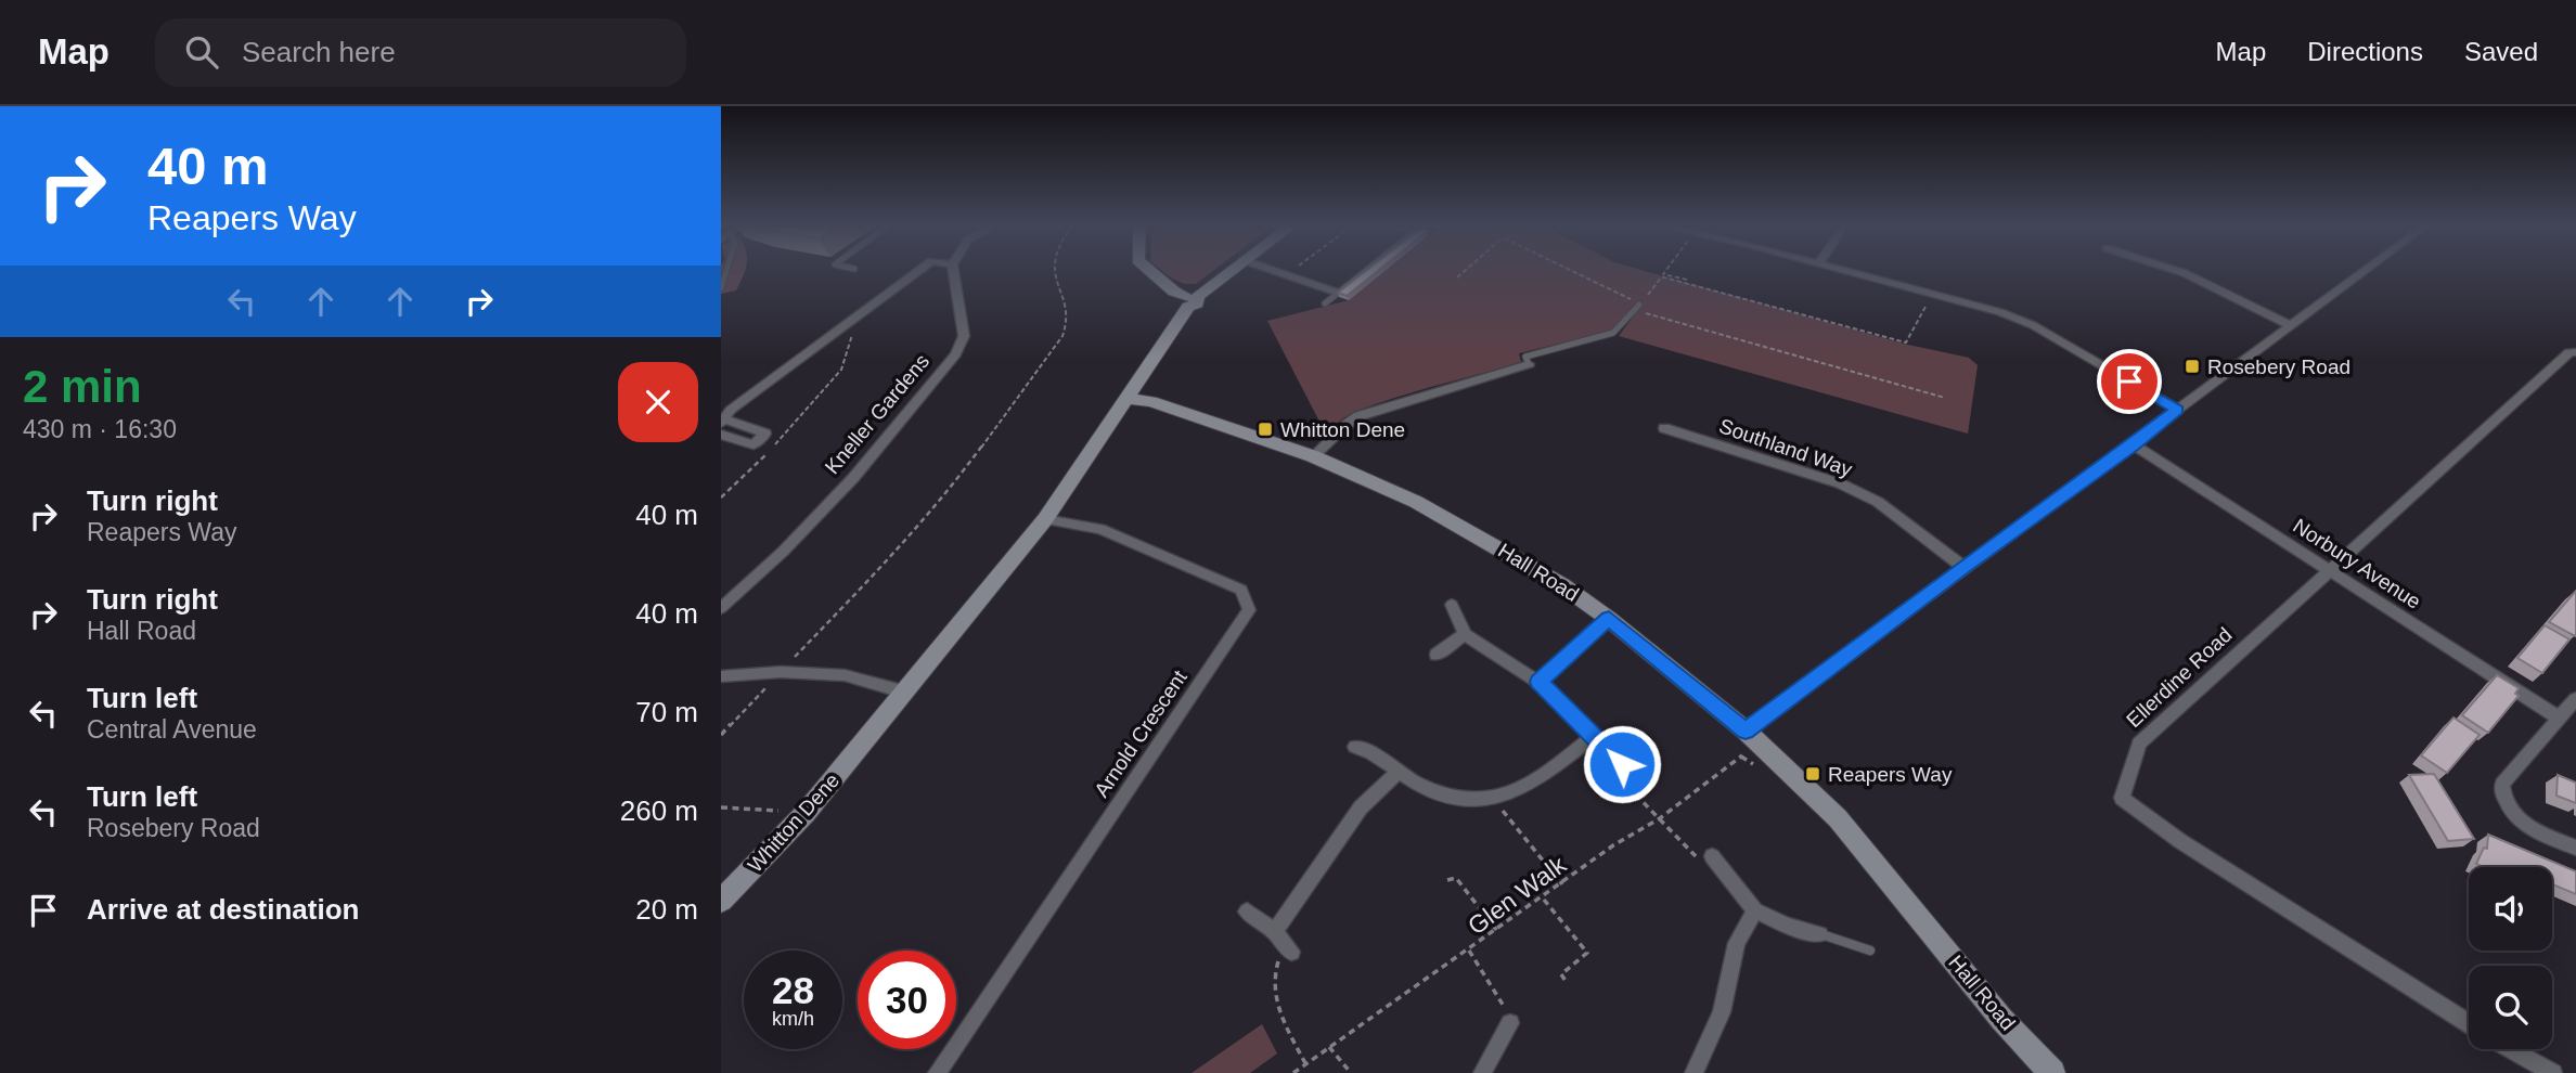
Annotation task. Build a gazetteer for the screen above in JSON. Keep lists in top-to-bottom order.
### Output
{
  "streets": {
    "street": [
      "Kneller Gardens",
      "Southland Way",
      "Norbury Avenue",
      "Hall Road",
      "Ellerdine Road",
      "Arnold Crescent",
      "Whitton Dene"
    ],
    "path": ["Glen Walk"]
  },
  "crossings": [
    ["Norbury Avenue", "Ellerdine Road"],
    ["Hall Road", "Whitton Dene"],
    ["Hall Road", "Glen Walk"],
    ["Arnold Crescent", "Whitton Dene"]
  ],
  "places": {
    "transit": ["Rosebery Road", "Whitton Dene", "Reapers Way"]
  },
  "page": {
    "header": "Map",
    "search": "Search here",
    "nav": ["Map", "Directions", "Saved"],
    "turn": ["40 m", "Reapers Way"],
    "heading": ["2 min", "430 m · 16:30"],
    "list": [
      {
        "name": "Turn right",
        "note": "Reapers Way",
        "value": "40 m"
      },
      {
        "name": "Turn right",
        "note": "Hall Road",
        "value": "40 m"
      },
      {
        "name": "Turn left",
        "note": "Central Avenue",
        "value": "70 m"
      },
      {
        "name": "Turn left",
        "note": "Rosebery Road",
        "value": "260 m"
      },
      {
        "name": "Arrive at destination",
        "value": "20 m"
      }
    ],
    "speed": "28 km/h",
    "limit": "30"
  }
}
